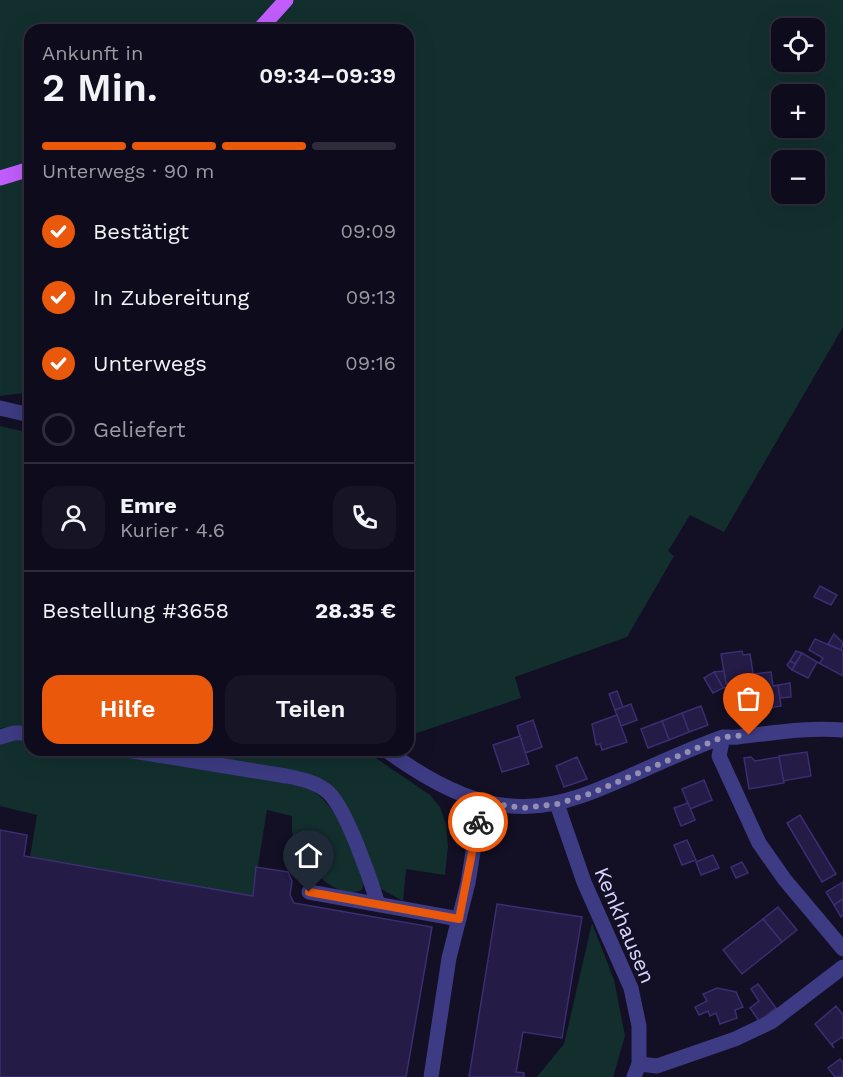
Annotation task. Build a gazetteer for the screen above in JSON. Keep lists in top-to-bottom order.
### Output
{
  "streets": {
    "street": ["Kenkhausen"]
  },
  "page": {
    "map_buttons": ["+", "−"],
    "heading": ["2 Min.", "Ankunft in", "09:34–09:39"],
    "panel": [
      "Emre",
      "Kurier · 4.6",
      "Bestellung #3658",
      "28.35 €"
    ],
    "bar": "Unterwegs · 90 m",
    "list": [
      ["Bestätigt", "09:09"],
      ["In Zubereitung", "09:13"],
      ["Unterwegs", "09:16"],
      "Geliefert"
    ],
    "buttons": ["Hilfe", "Teilen"]
  }
}
